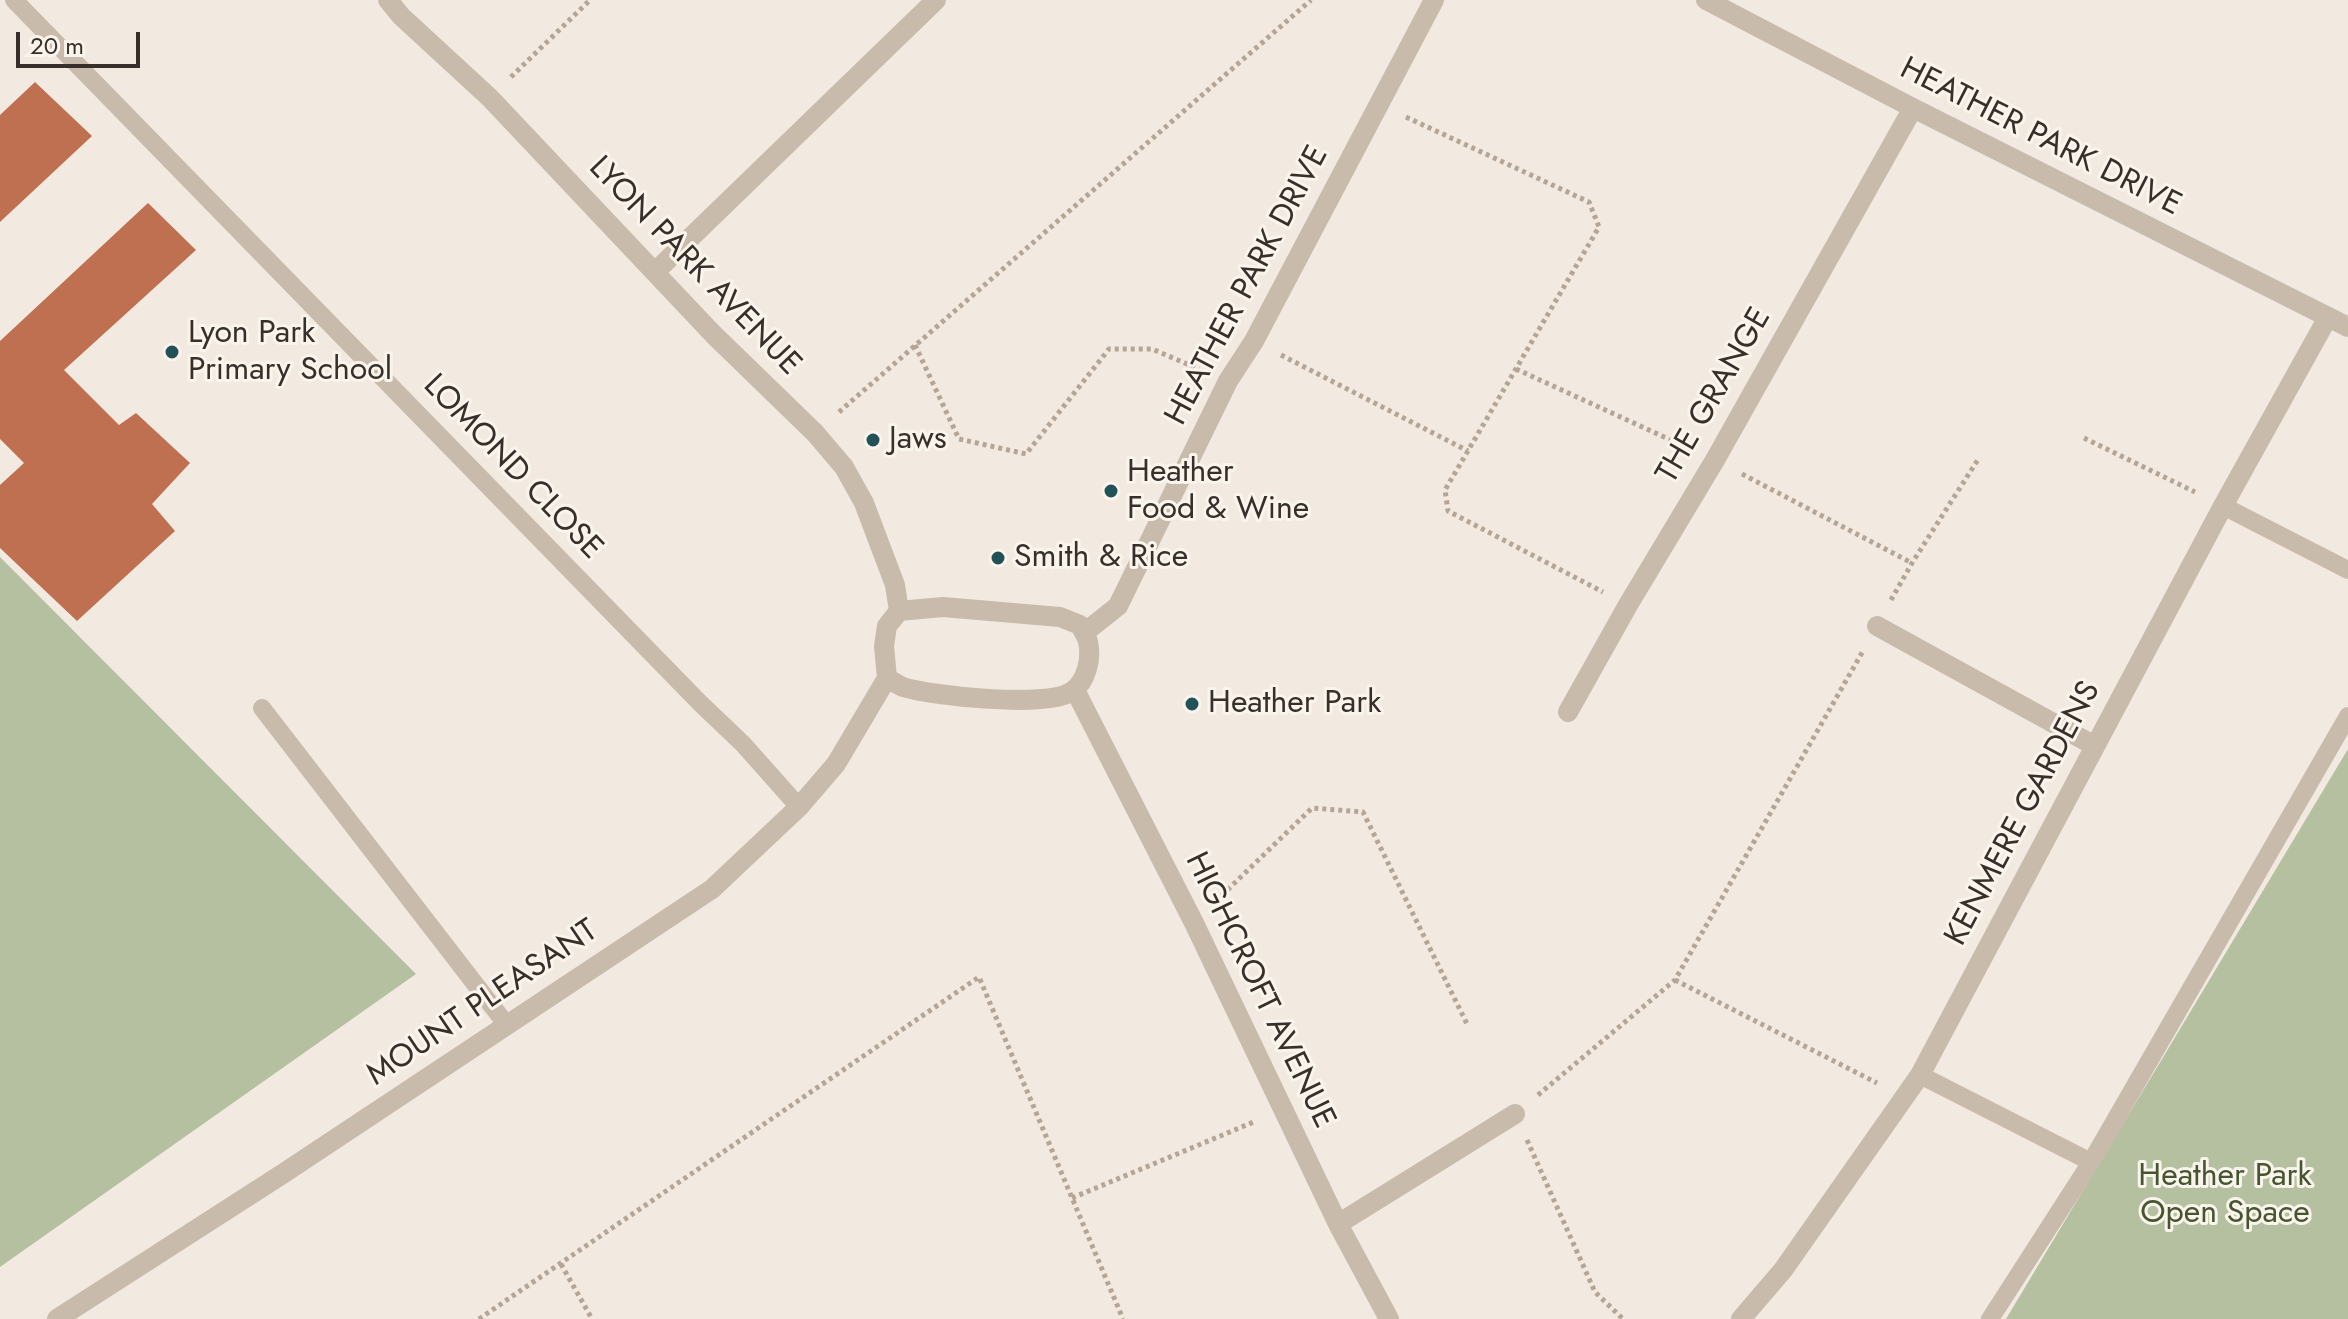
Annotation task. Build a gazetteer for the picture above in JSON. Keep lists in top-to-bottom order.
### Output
{
  "streets": {
    "street": [
      "HEATHER PARK DRIVE",
      "LYON PARK AVENUE",
      "THE GRANGE",
      "KENMERE GARDENS",
      "HIGHCROFT AVENUE",
      "MOUNT PLEASANT"
    ],
    "lane": ["LOMOND CLOSE"]
  },
  "crossings": [
    ["HEATHER PARK DRIVE", "THE GRANGE"],
    ["HEATHER PARK DRIVE", "KENMERE GARDENS"],
    ["LOMOND CLOSE", "MOUNT PLEASANT"]
  ],
  "parks": ["Heather Park Open Space"],
  "places": [
    "Lyon Park Primary School",
    "Jaws",
    "Heather Food & Wine",
    "Smith & Rice",
    "Heather Park"
  ],
  "scale_bar": "20 m"
}
